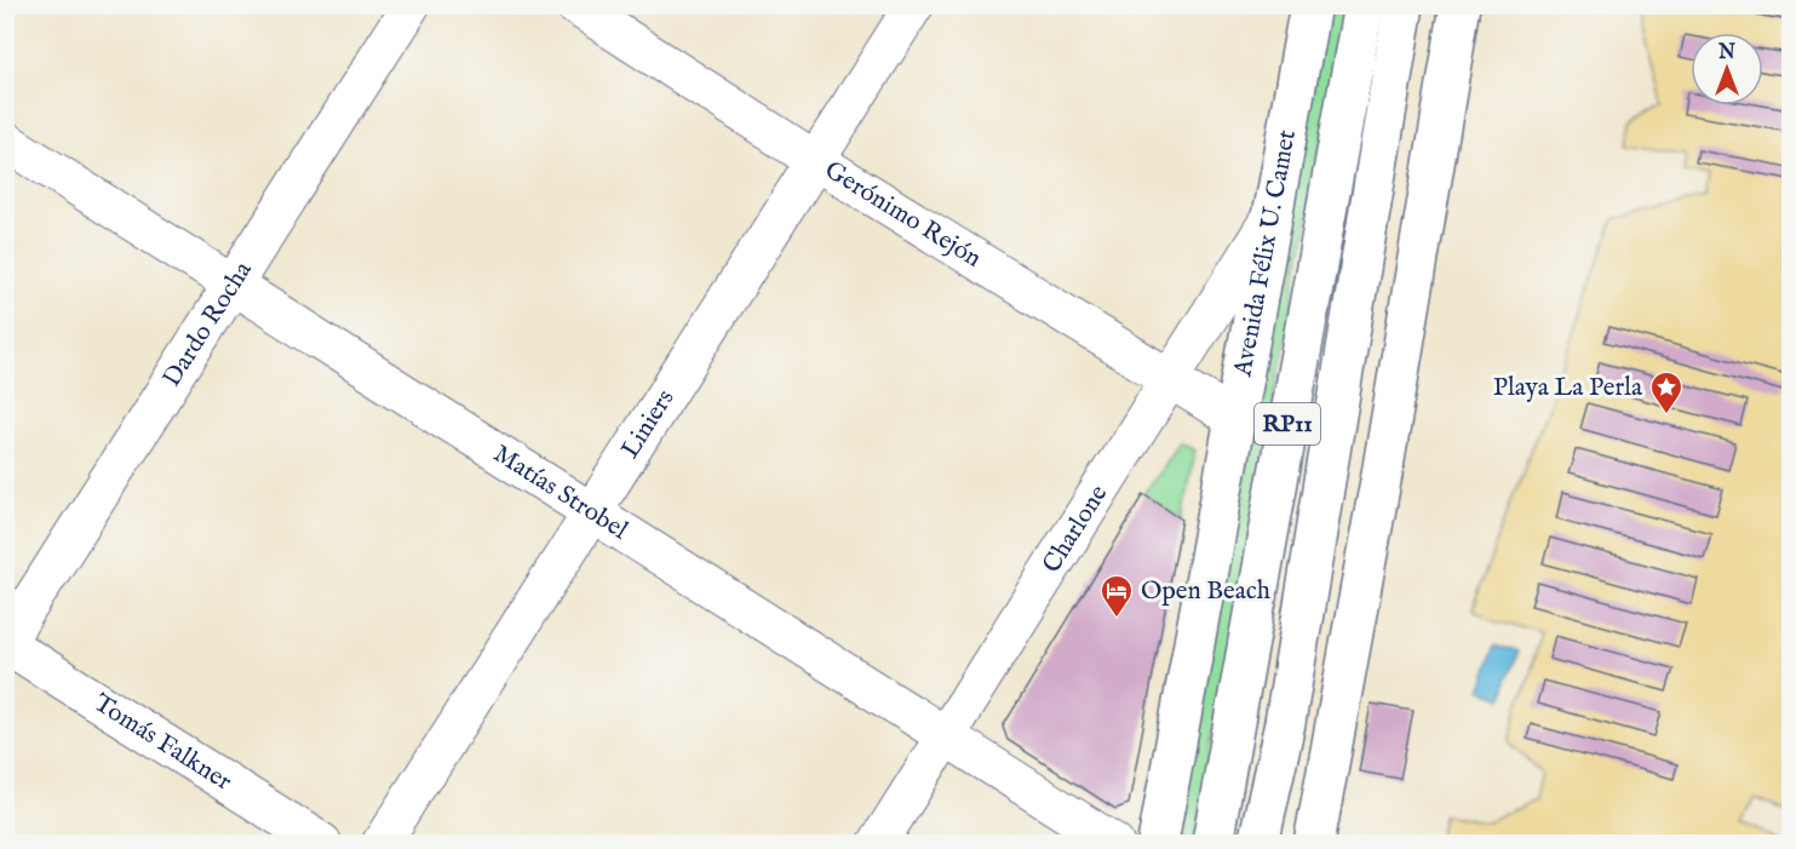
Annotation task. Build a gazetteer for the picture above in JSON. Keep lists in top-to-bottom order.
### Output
{
  "streets": {
    "main road": ["Avenida Félix U. Camet", "RP11"],
    "street": [
      "Gerónimo Rejón",
      "Dardo Rocha",
      "Liniers",
      "Matías Strobel",
      "Charlone",
      "Tomás Falkner"
    ]
  },
  "crossings": [
    ["Gerónimo Rejón", "Avenida Félix U. Camet"],
    ["Gerónimo Rejón", "Liniers"],
    ["Gerónimo Rejón", "Charlone"],
    ["Avenida Félix U. Camet", "Charlone"],
    ["Dardo Rocha", "Matías Strobel"],
    ["Dardo Rocha", "Tomás Falkner"],
    ["Liniers", "Matías Strobel"],
    ["Matías Strobel", "Charlone"]
  ],
  "places": {
    "place": ["Playa La Perla"],
    "hotel": ["Open Beach"]
  },
  "north": "top"
}
